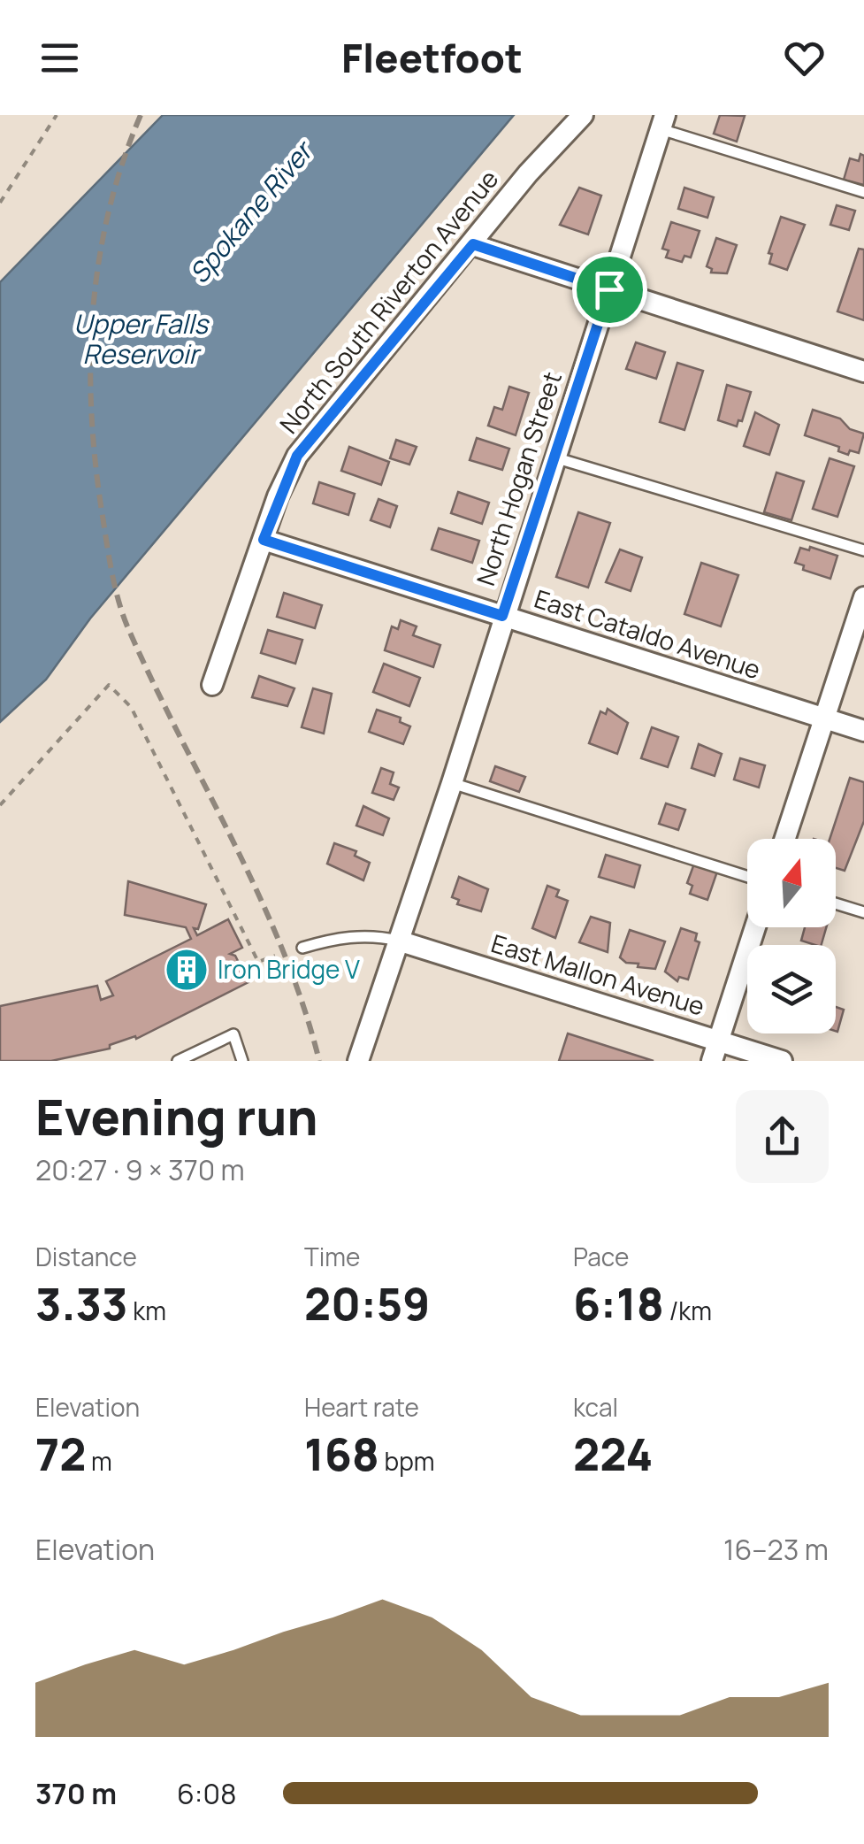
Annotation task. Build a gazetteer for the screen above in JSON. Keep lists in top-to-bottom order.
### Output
{
  "streets": {
    "street": [
      "North South Riverton Avenue",
      "North Hogan Street",
      "East Cataldo Avenue",
      "East Mallon Avenue"
    ]
  },
  "crossings": [
    ["North South Riverton Avenue", "East Cataldo Avenue"],
    ["North Hogan Street", "East Cataldo Avenue"],
    ["North Hogan Street", "East Mallon Avenue"]
  ],
  "water": ["Spokane River", "Upper Falls Reservoir"],
  "places": {
    "building": ["Iron Bridge V"]
  },
  "north": "top",
  "page": {
    "header": "Fleetfoot",
    "heading": ["Evening run", "20:27 · 9 × 370 m"],
    "stats": [
      ["Distance", "3.33 km"],
      ["Time", "20:59"],
      ["Pace", "6:18 /km"],
      ["Elevation", "72 m"],
      ["Heart rate", "168 bpm"],
      ["kcal", "224"]
    ],
    "chart": ["Elevation", "16–23 m"],
    "list": [
      {
        "name": "370 m",
        "note": "6:08"
      }
    ]
  }
}
